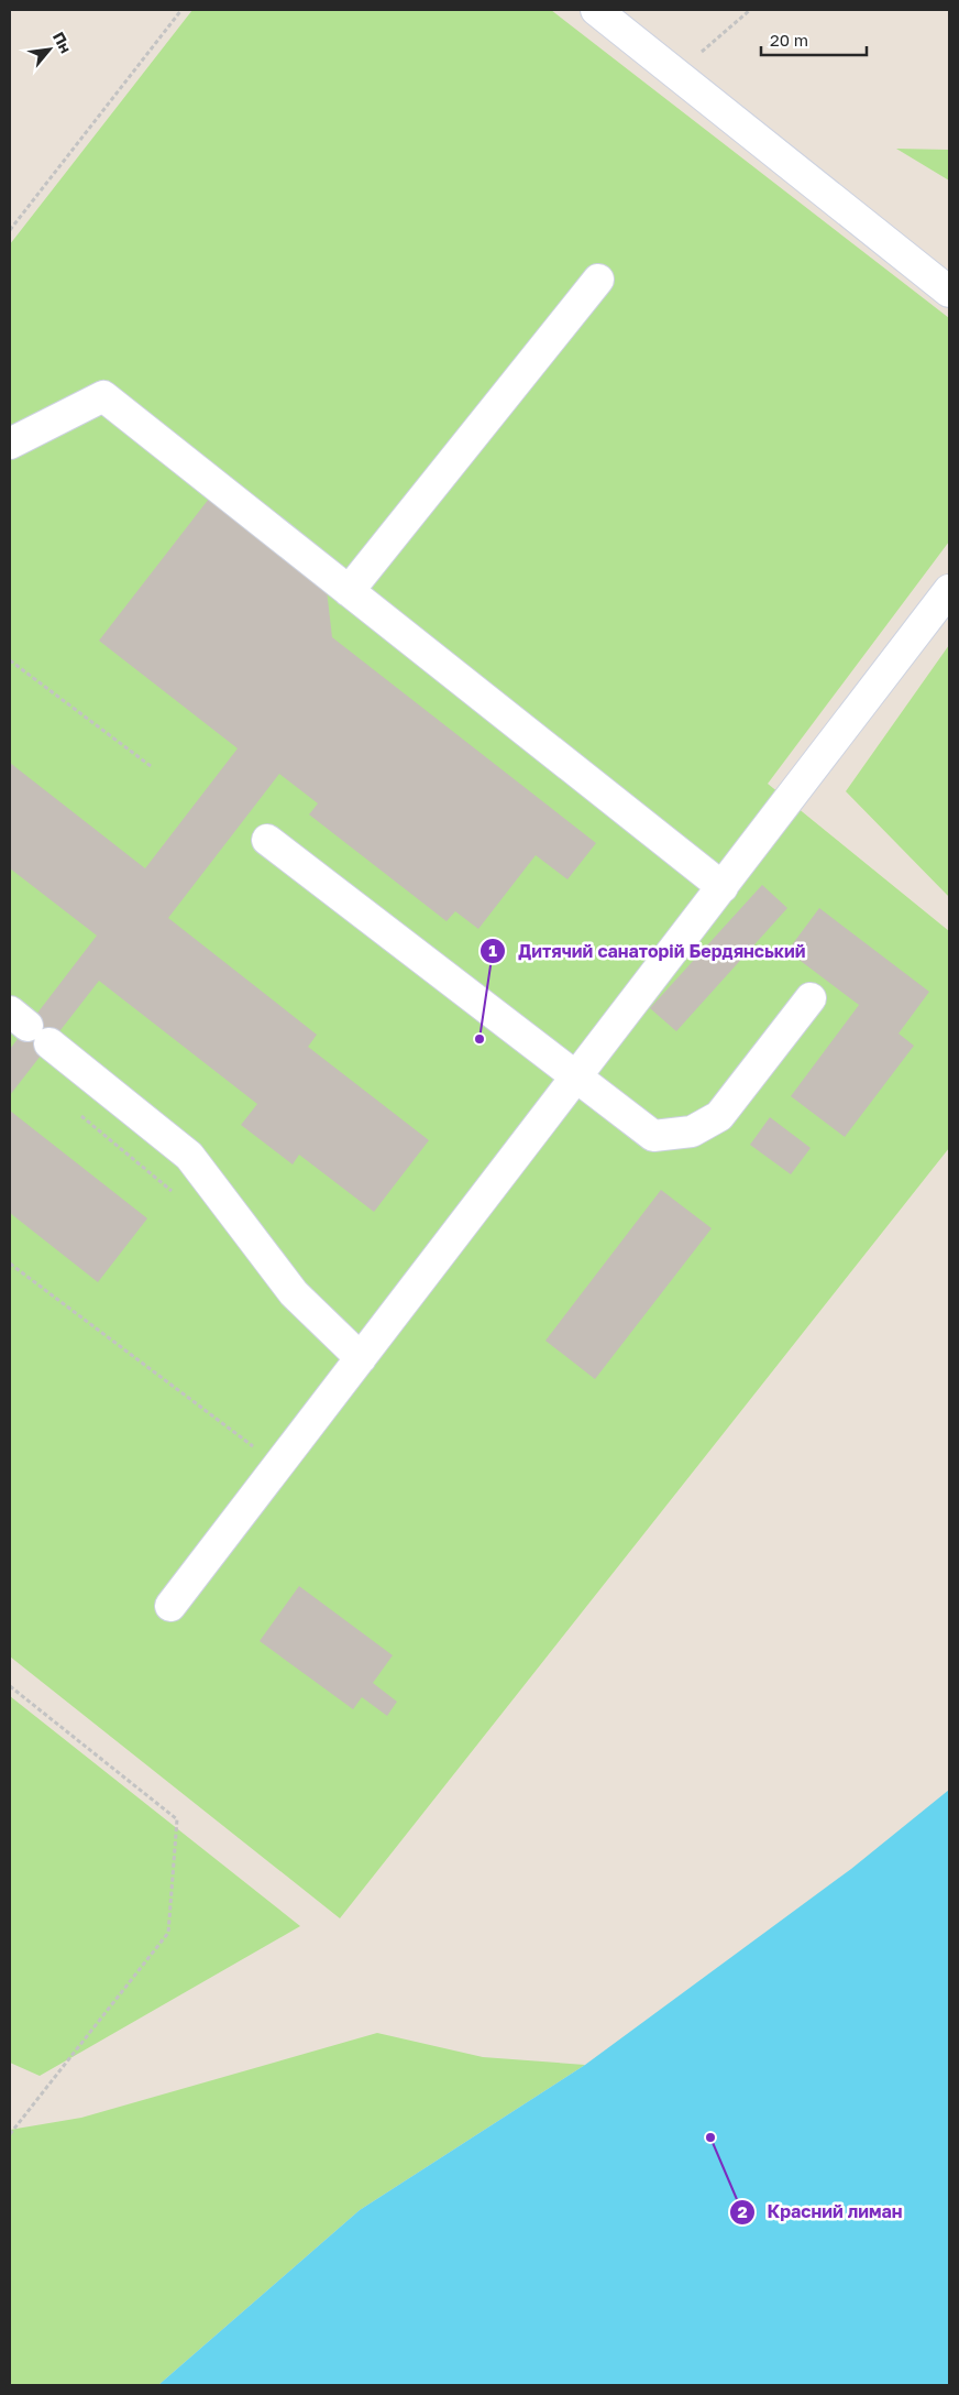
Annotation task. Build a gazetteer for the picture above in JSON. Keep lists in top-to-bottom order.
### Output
{
  "places": ["Дитячий санаторій Бердянський", "Красний лиман"],
  "scale_bar": "20 m",
  "north": "top right"
}
